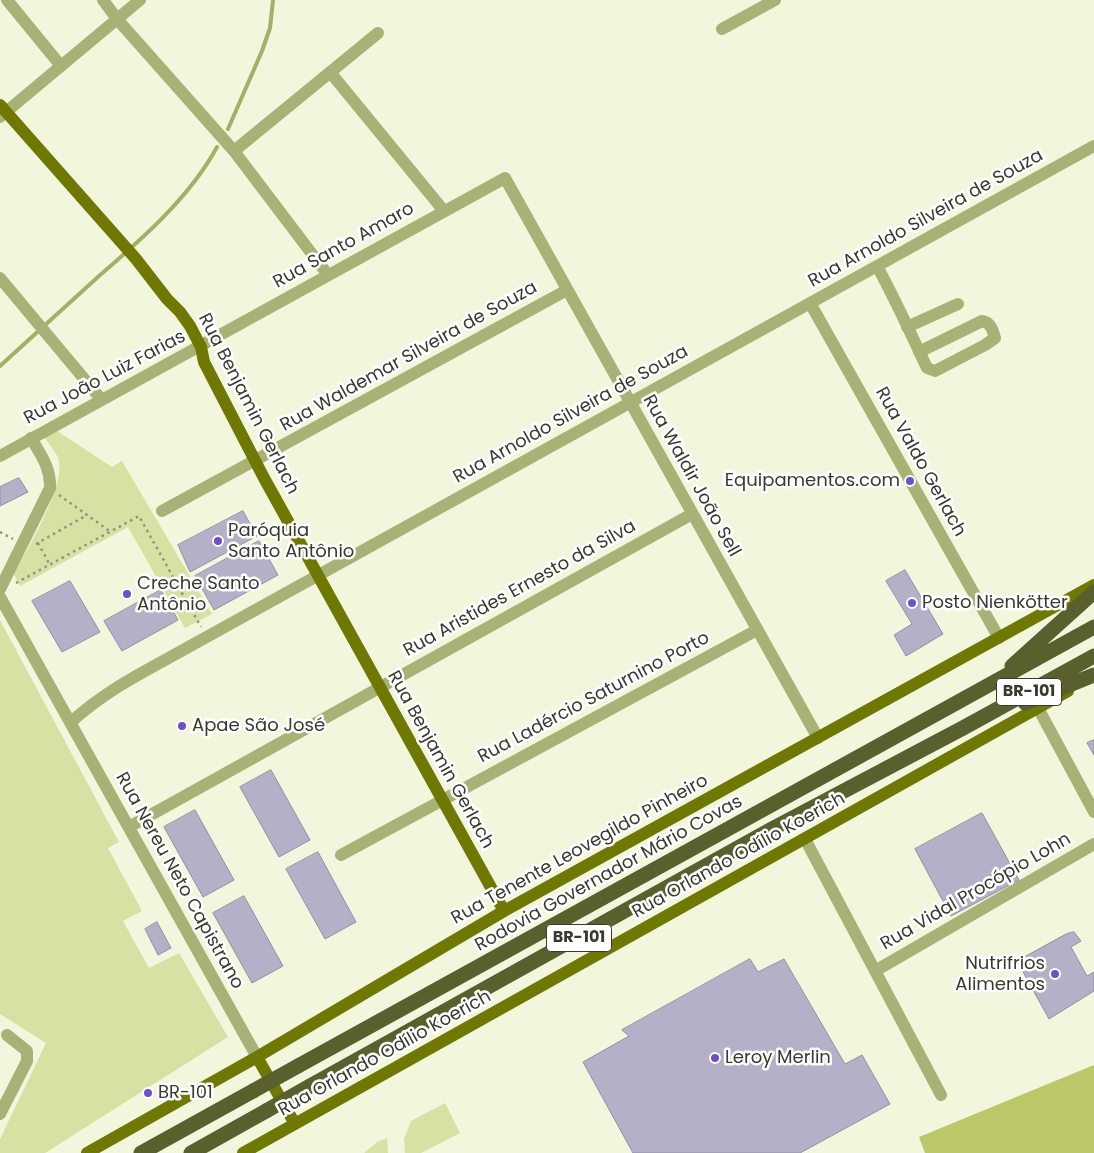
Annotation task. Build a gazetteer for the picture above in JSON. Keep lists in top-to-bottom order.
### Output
{
  "streets": {
    "highway": ["BR-101", "Rodovia Governador Mário Covas"],
    "main road": ["Rua Benjamin Gerlach", "Rua Tenente Leovegildo Pinheiro", "Rua Orlando Odílio Koerich"],
    "street": [
      "Rua Arnoldo Silveira de Souza",
      "Rua Santo Amaro",
      "Rua Waldemar Silveira de Souza",
      "Rua João Luiz Farias",
      "Rua Valdo Gerlach",
      "Rua Waldir João Sell",
      "Rua Aristides Ernesto da Silva",
      "Rua Ladércio Saturnino Porto",
      "Rua Nereu Neto Capistrano",
      "Rua Vidal Procópio Lohn"
    ]
  },
  "crossings": [
    ["Rua Arnoldo Silveira de Souza", "Rua Benjamin Gerlach"],
    ["Rua Arnoldo Silveira de Souza", "Rua Valdo Gerlach"],
    ["Rua Arnoldo Silveira de Souza", "Rua Waldir João Sell"],
    ["Rua Arnoldo Silveira de Souza", "Rua Nereu Neto Capistrano"],
    ["Rua Santo Amaro", "Rua João Luiz Farias"],
    ["Rua Santo Amaro", "Rua Benjamin Gerlach"],
    ["Rua Santo Amaro", "Rua Waldir João Sell"],
    ["Rua Waldemar Silveira de Souza", "Rua Benjamin Gerlach"],
    ["Rua Waldemar Silveira de Souza", "Rua Waldir João Sell"],
    ["Rua João Luiz Farias", "Rua Benjamin Gerlach"],
    ["Rua Benjamin Gerlach", "Rua Aristides Ernesto da Silva"],
    ["Rua Benjamin Gerlach", "Rua Ladércio Saturnino Porto"],
    ["Rua Benjamin Gerlach", "Rua Tenente Leovegildo Pinheiro"],
    ["Rua Valdo Gerlach", "Rua Tenente Leovegildo Pinheiro"],
    ["Rua Waldir João Sell", "Rua Aristides Ernesto da Silva"],
    ["Rua Waldir João Sell", "Rua Ladércio Saturnino Porto"],
    ["Rua Waldir João Sell", "Rua Tenente Leovegildo Pinheiro"],
    ["Rua Aristides Ernesto da Silva", "Rua Nereu Neto Capistrano"],
    ["Rua Tenente Leovegildo Pinheiro", "Rua Nereu Neto Capistrano"],
    ["Rua Orlando Odílio Koerich", "Rua Vidal Procópio Lohn"]
  ],
  "places": [
    "Equipamentos.com",
    "Paróquia Santo Antônio",
    "Creche Santo Antônio",
    "Posto Nienkötter",
    "Apae São José",
    "Nutrifrios Alimentos",
    "Leroy Merlin",
    "BR-101"
  ]
}
